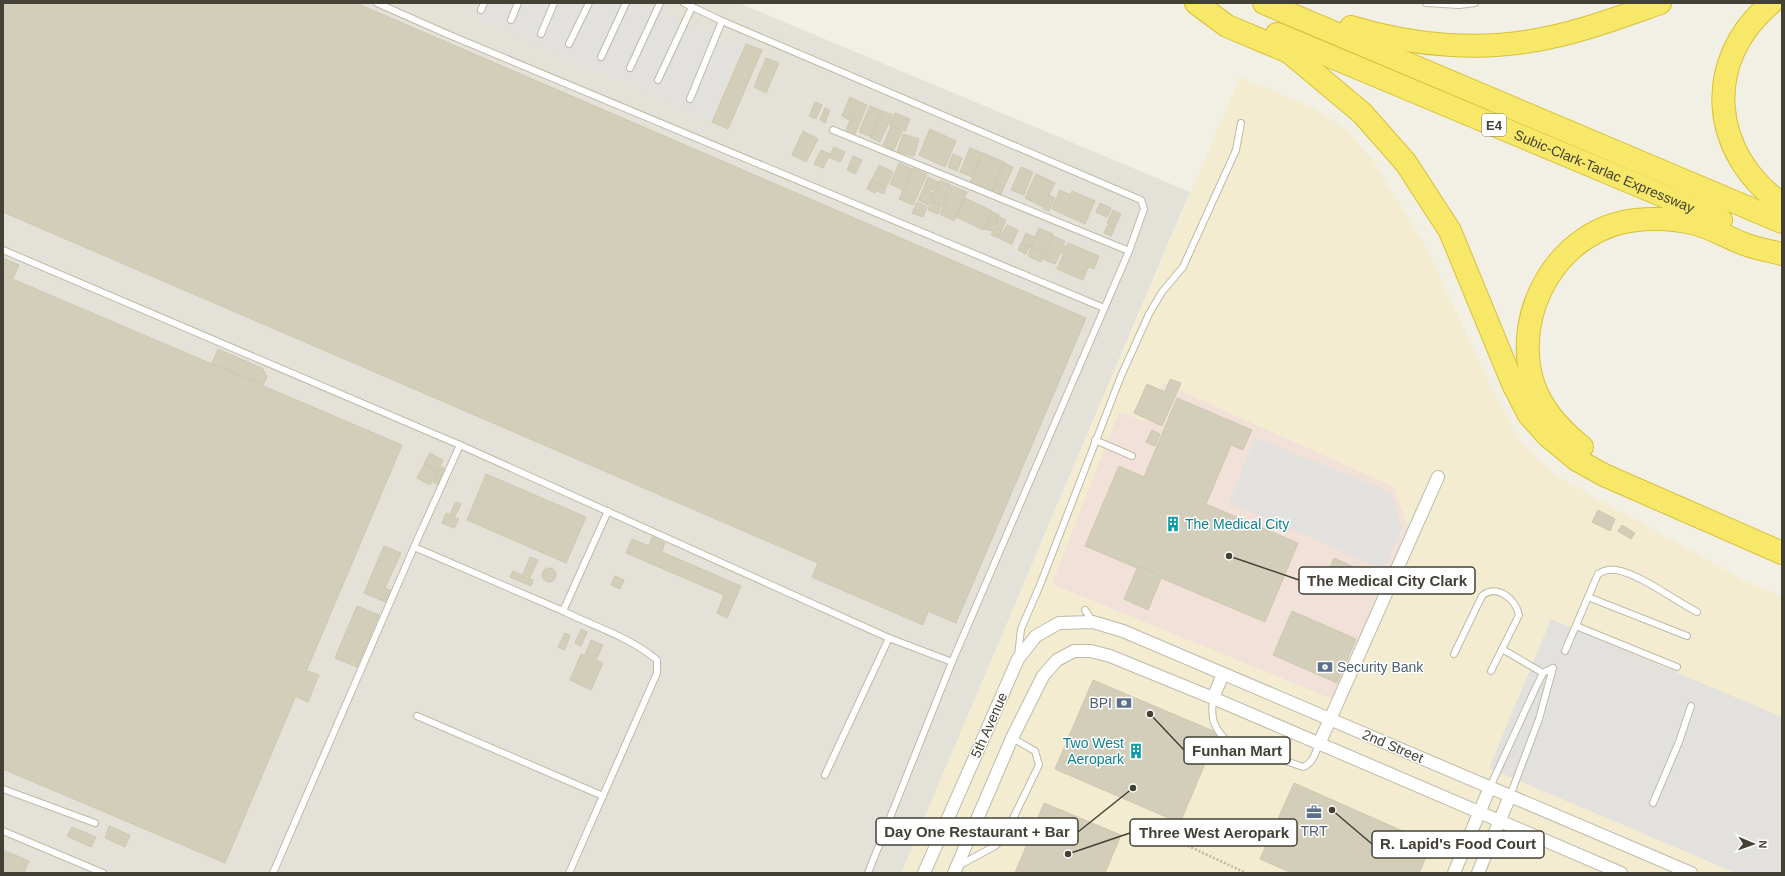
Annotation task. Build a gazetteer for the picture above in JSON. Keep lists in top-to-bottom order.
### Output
{
  "streets": {
    "highway": ["E4", "Subic-Clark-Tarlac Expressway"],
    "street": ["5th Avenue", "2nd Street"]
  },
  "crossings": [
    ["5th Avenue", "2nd Street"]
  ],
  "places": {
    "building": ["The Medical City", "Two West Aeropark"],
    "other": [
      "The Medical City Clark",
      "Funhan Mart",
      "Day One Restaurant + Bar",
      "R. Lapid's Food Court",
      "Three West Aeropark"
    ],
    "bank": ["Security Bank", "BPI"],
    "office": ["TRT"]
  },
  "north": "right"
}
